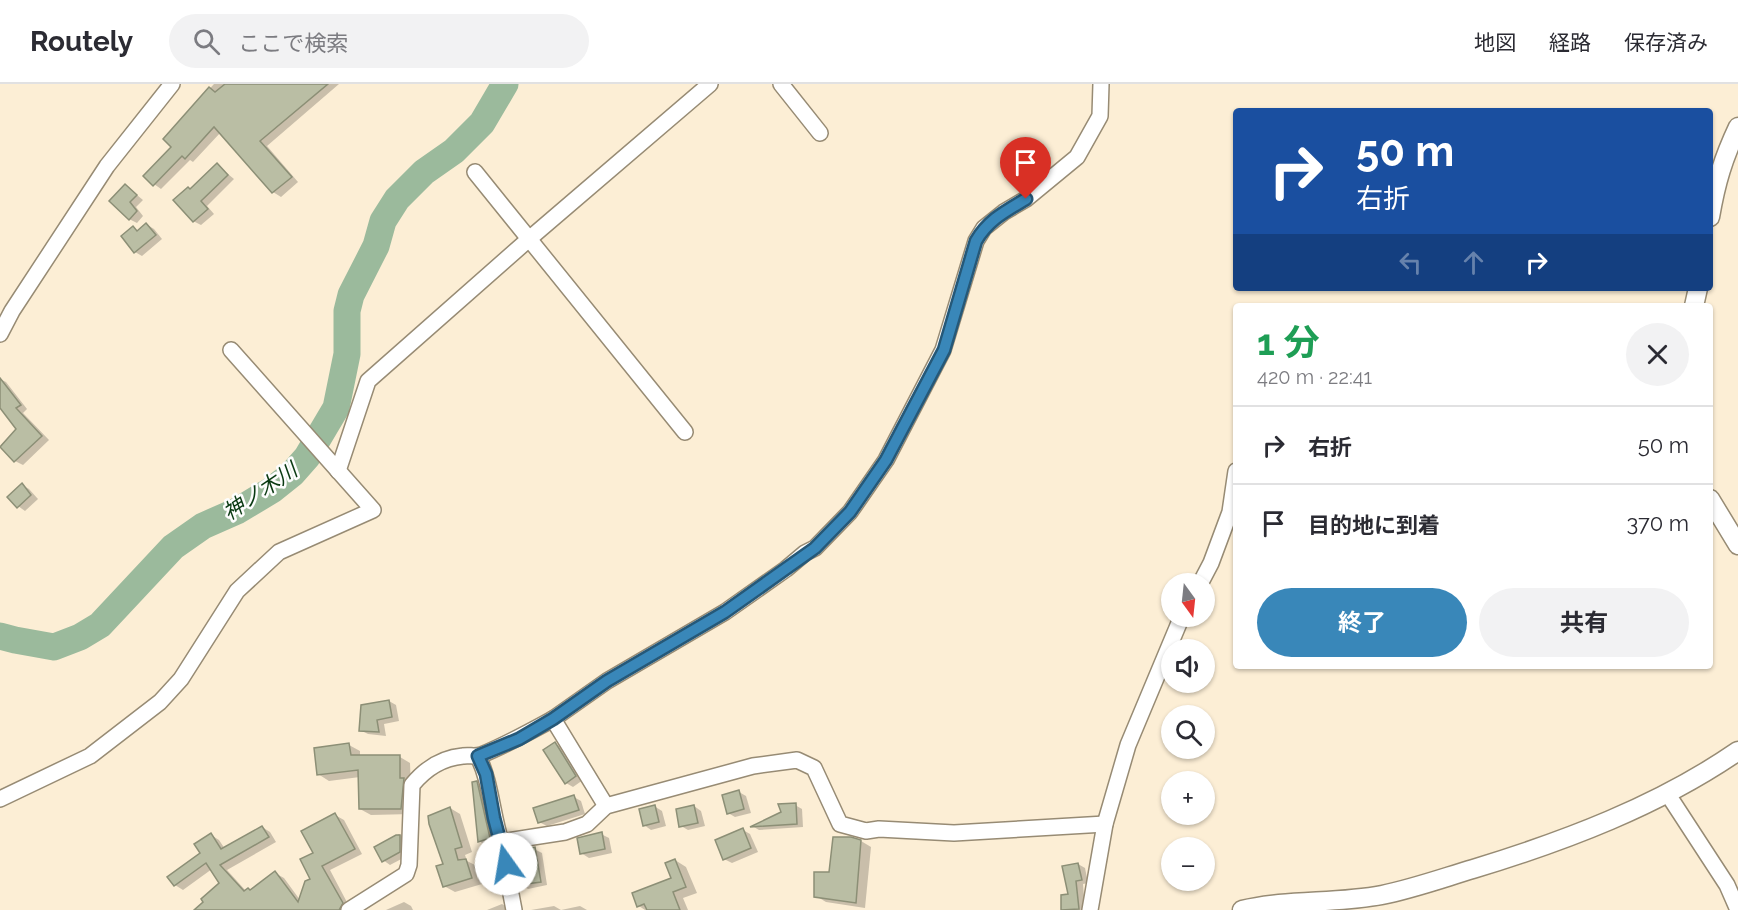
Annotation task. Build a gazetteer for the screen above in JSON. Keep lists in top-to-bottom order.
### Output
{
  "water": ["神ノ木川"],
  "north": "bottom",
  "page": {
    "header": "Routely",
    "search": "ここで検索",
    "nav": ["地図", "経路", "保存済み"],
    "turn": ["50 m", "右折"],
    "heading": ["1 分", "420 m · 22:41"],
    "list": [
      {
        "name": "右折",
        "value": "50 m"
      },
      {
        "name": "目的地に到着",
        "value": "370 m"
      }
    ],
    "map_buttons": ["+", "−"],
    "buttons": ["終了", "共有"]
  }
}
